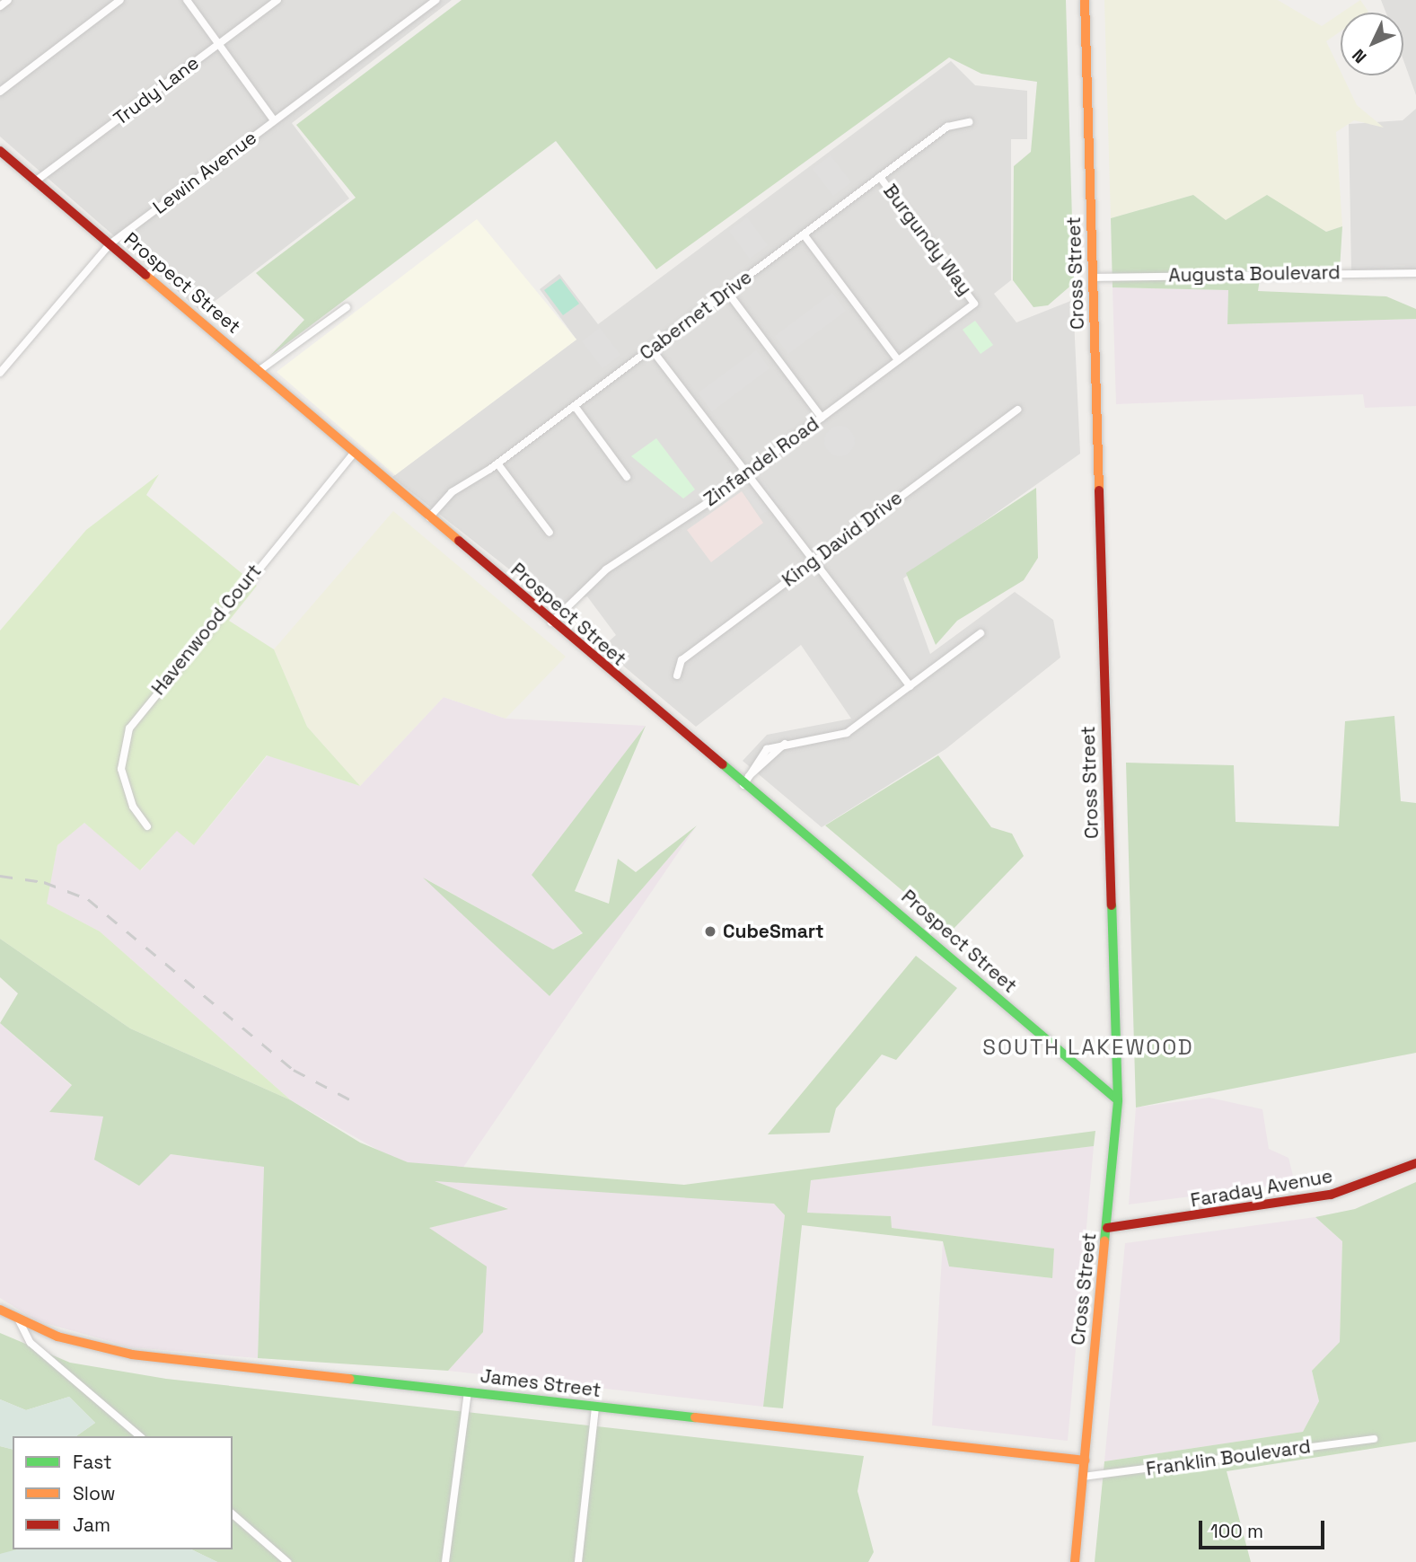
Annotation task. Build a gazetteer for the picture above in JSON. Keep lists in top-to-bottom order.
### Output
{
  "streets": {
    "street": [
      "Trudy Lane",
      "Lewin Avenue",
      "Burgundy Way",
      "Cross Street",
      "Augusta Boulevard",
      "Prospect Street",
      "Cabernet Drive",
      "Zinfandel Road",
      "King David Drive",
      "Havenwood Court",
      "Faraday Avenue",
      "James Street",
      "Franklin Boulevard"
    ]
  },
  "crossings": [
    ["Trudy Lane", "Prospect Street"],
    ["Lewin Avenue", "Prospect Street"],
    ["Burgundy Way", "Cabernet Drive"],
    ["Burgundy Way", "Zinfandel Road"],
    ["Cross Street", "Augusta Boulevard"],
    ["Cross Street", "Prospect Street"],
    ["Cross Street", "Faraday Avenue"],
    ["Cross Street", "James Street"],
    ["Cross Street", "Franklin Boulevard"],
    ["Prospect Street", "Cabernet Drive"],
    ["Prospect Street", "Zinfandel Road"],
    ["Prospect Street", "Havenwood Court"]
  ],
  "districts": ["SOUTH LAKEWOOD"],
  "places": ["CubeSmart"],
  "legend": ["Fast", "Slow", "Jam"],
  "scale_bar": "100 m",
  "north": "bottom left"
}
